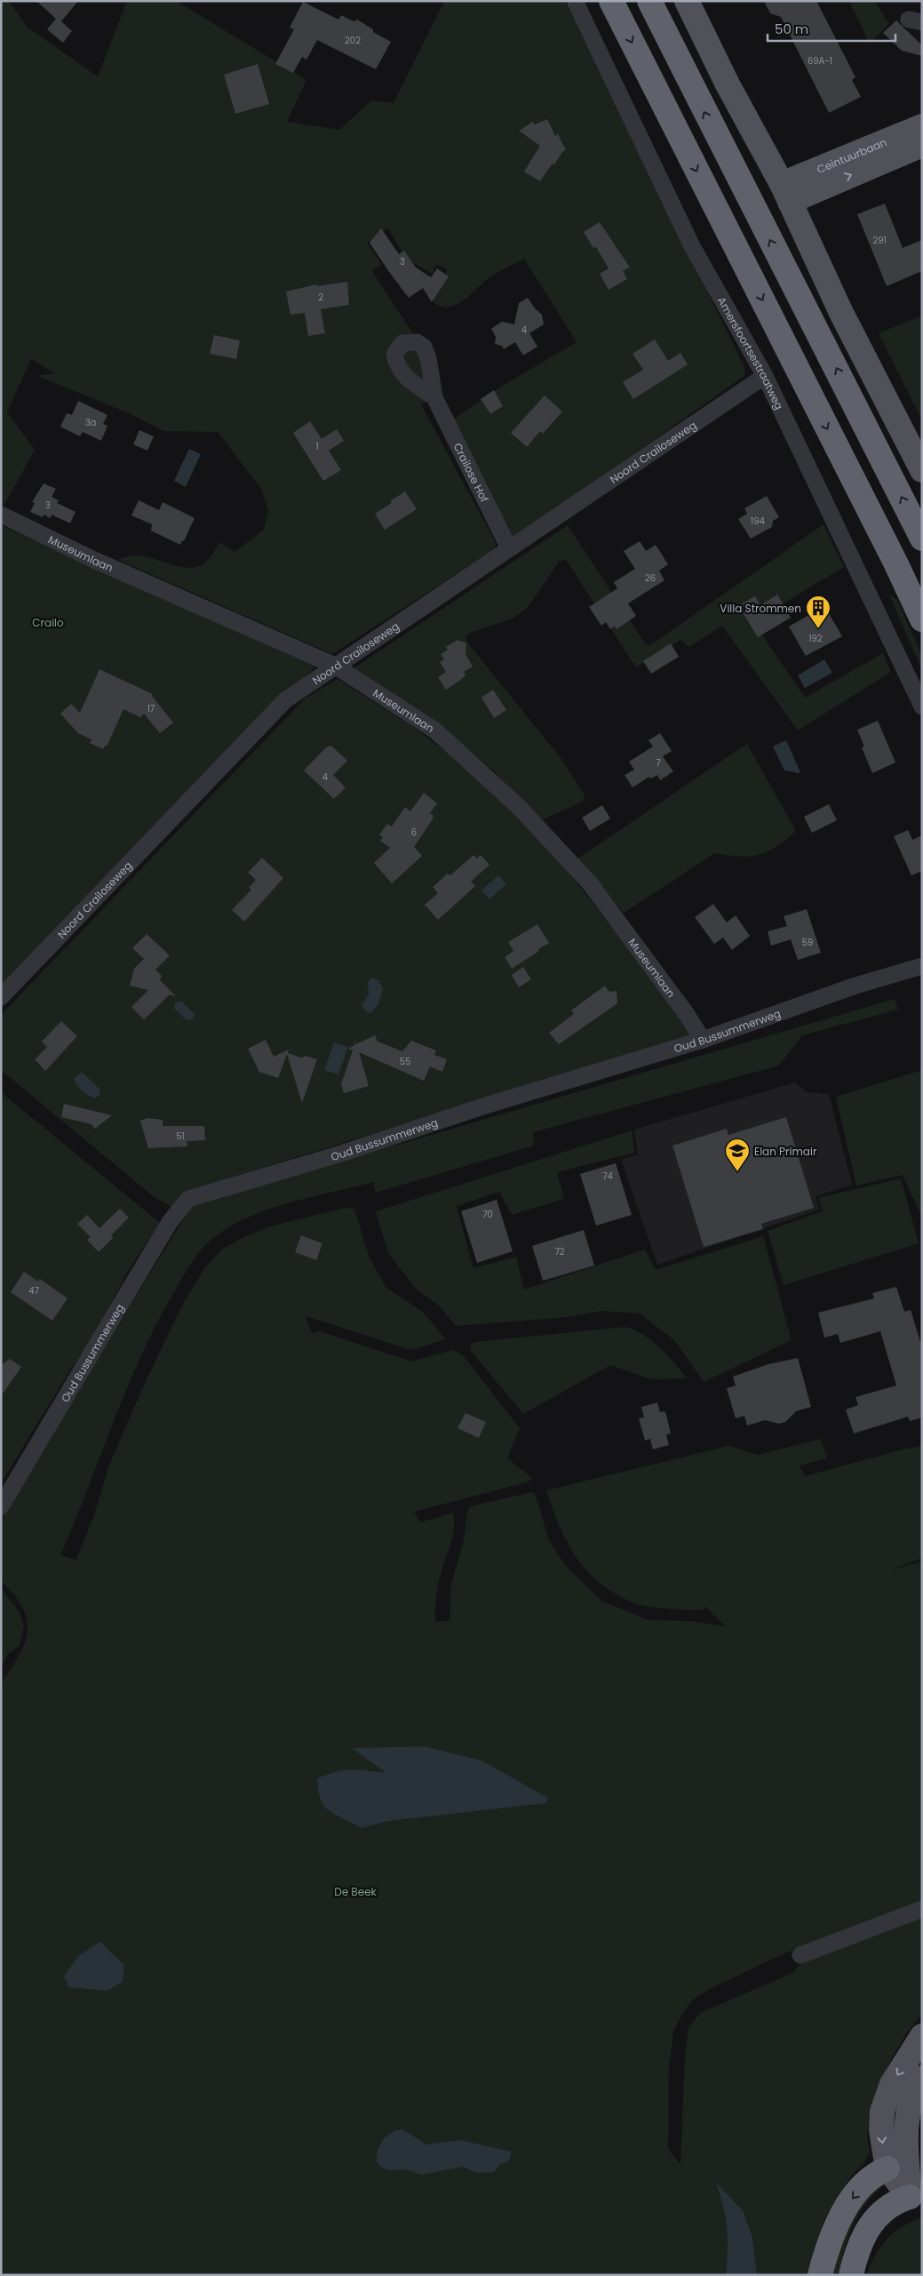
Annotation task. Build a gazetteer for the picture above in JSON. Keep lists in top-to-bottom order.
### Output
{
  "streets": {
    "main road": ["Ceintuurbaan"],
    "street": [
      "Amersfoortsestraatweg",
      "Noord Crailoseweg",
      "Crailose Hof",
      "Museumlaan",
      "Oud Bussummerweg"
    ]
  },
  "crossings": [
    ["Amersfoortsestraatweg", "Noord Crailoseweg"],
    ["Noord Crailoseweg", "Crailose Hof"],
    ["Noord Crailoseweg", "Museumlaan"],
    ["Museumlaan", "Oud Bussummerweg"]
  ],
  "parks": ["Crailo", "De Beek"],
  "places": {
    "building": ["Villa Strommen"],
    "school or university": ["Elan Primair"]
  },
  "house_numbers": [
    "202",
    "69A-1",
    "291",
    "3",
    "2",
    "4",
    "3a",
    "1",
    "3",
    "194",
    "26",
    "192",
    "17",
    "7",
    "4",
    "6",
    "59",
    "55",
    "51",
    "74",
    "70",
    "72",
    "47"
  ],
  "scale_bar": "50 m"
}
